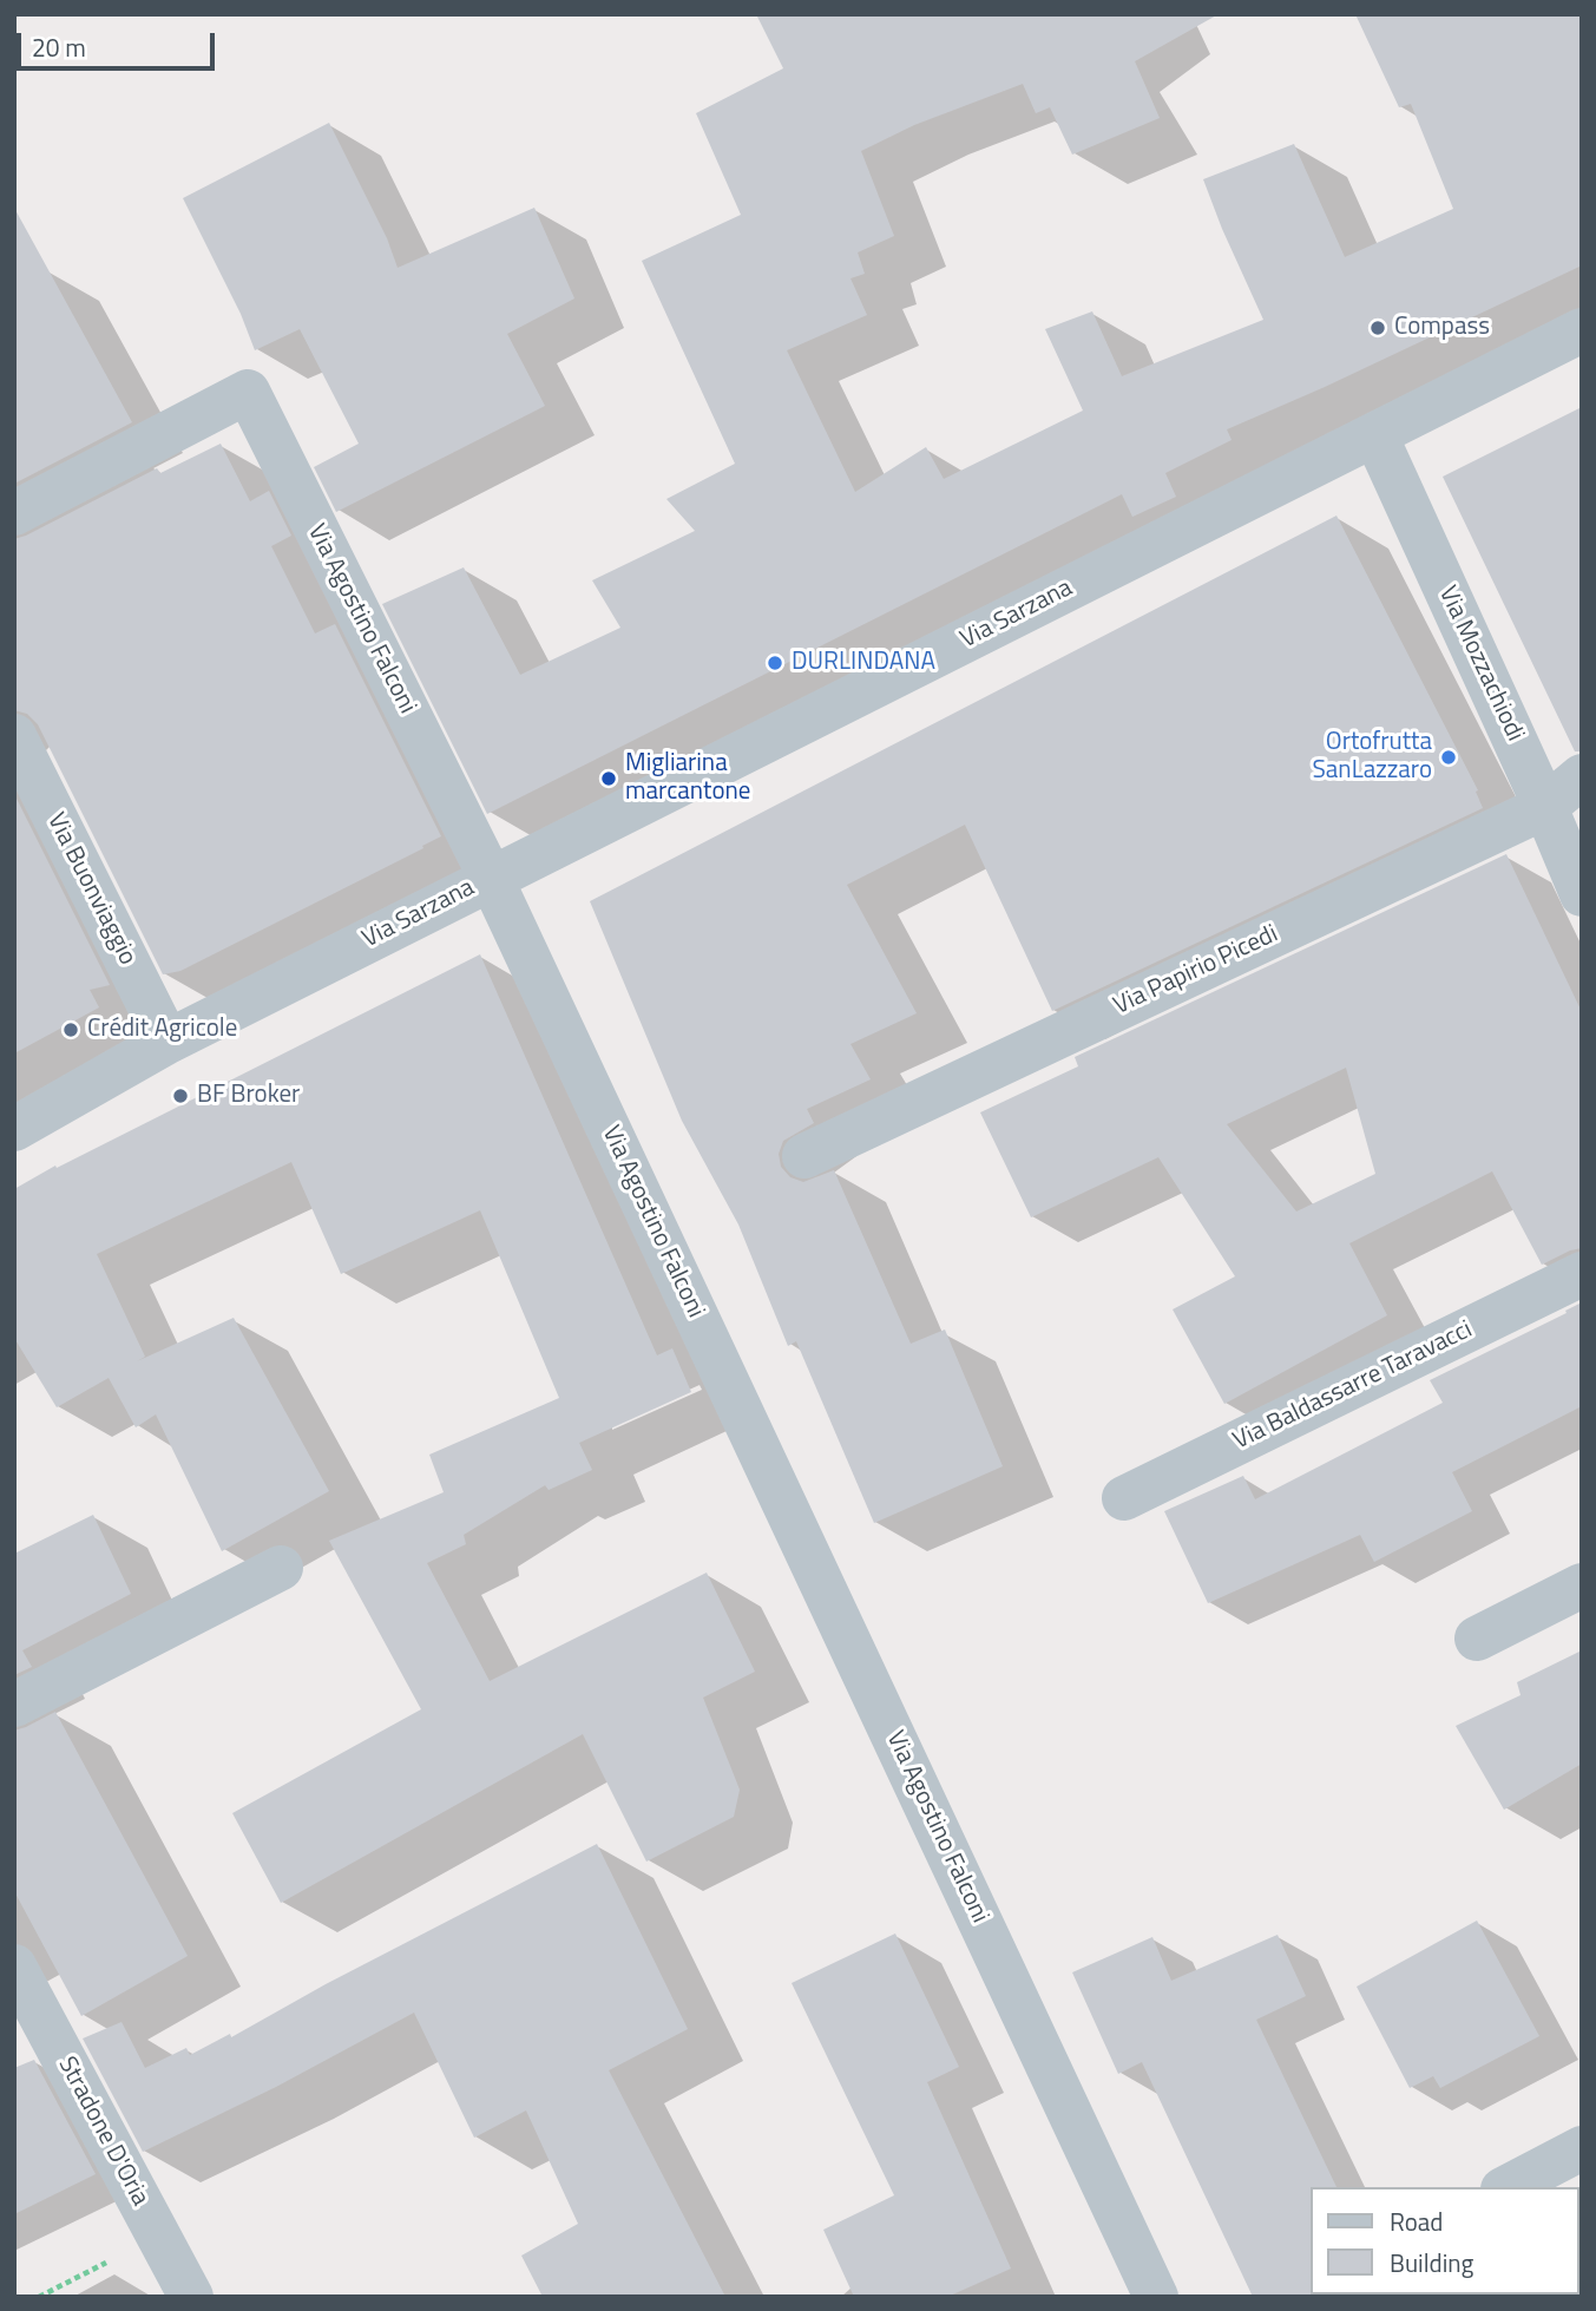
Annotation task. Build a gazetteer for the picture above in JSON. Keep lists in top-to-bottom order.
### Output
{
  "streets": {
    "street": [
      "Via Sarzana",
      "Via Agostino Falconi",
      "Via Mozzachiodi",
      "Via Buonviaggio",
      "Via Papirio Picedi",
      "Via Baldassarre Taravacci",
      "Stradone D'Oria"
    ]
  },
  "crossings": [
    ["Via Sarzana", "Via Agostino Falconi"],
    ["Via Sarzana", "Via Mozzachiodi"],
    ["Via Sarzana", "Via Buonviaggio"],
    ["Via Mozzachiodi", "Via Papirio Picedi"]
  ],
  "places": [
    "Compass",
    "DURLINDANA",
    "Ortofrutta SanLazzaro",
    "Migliarina marcantone",
    "Crédit Agricole",
    "BF Broker"
  ],
  "legend": ["Road", "Building"],
  "scale_bar": "20 m"
}
